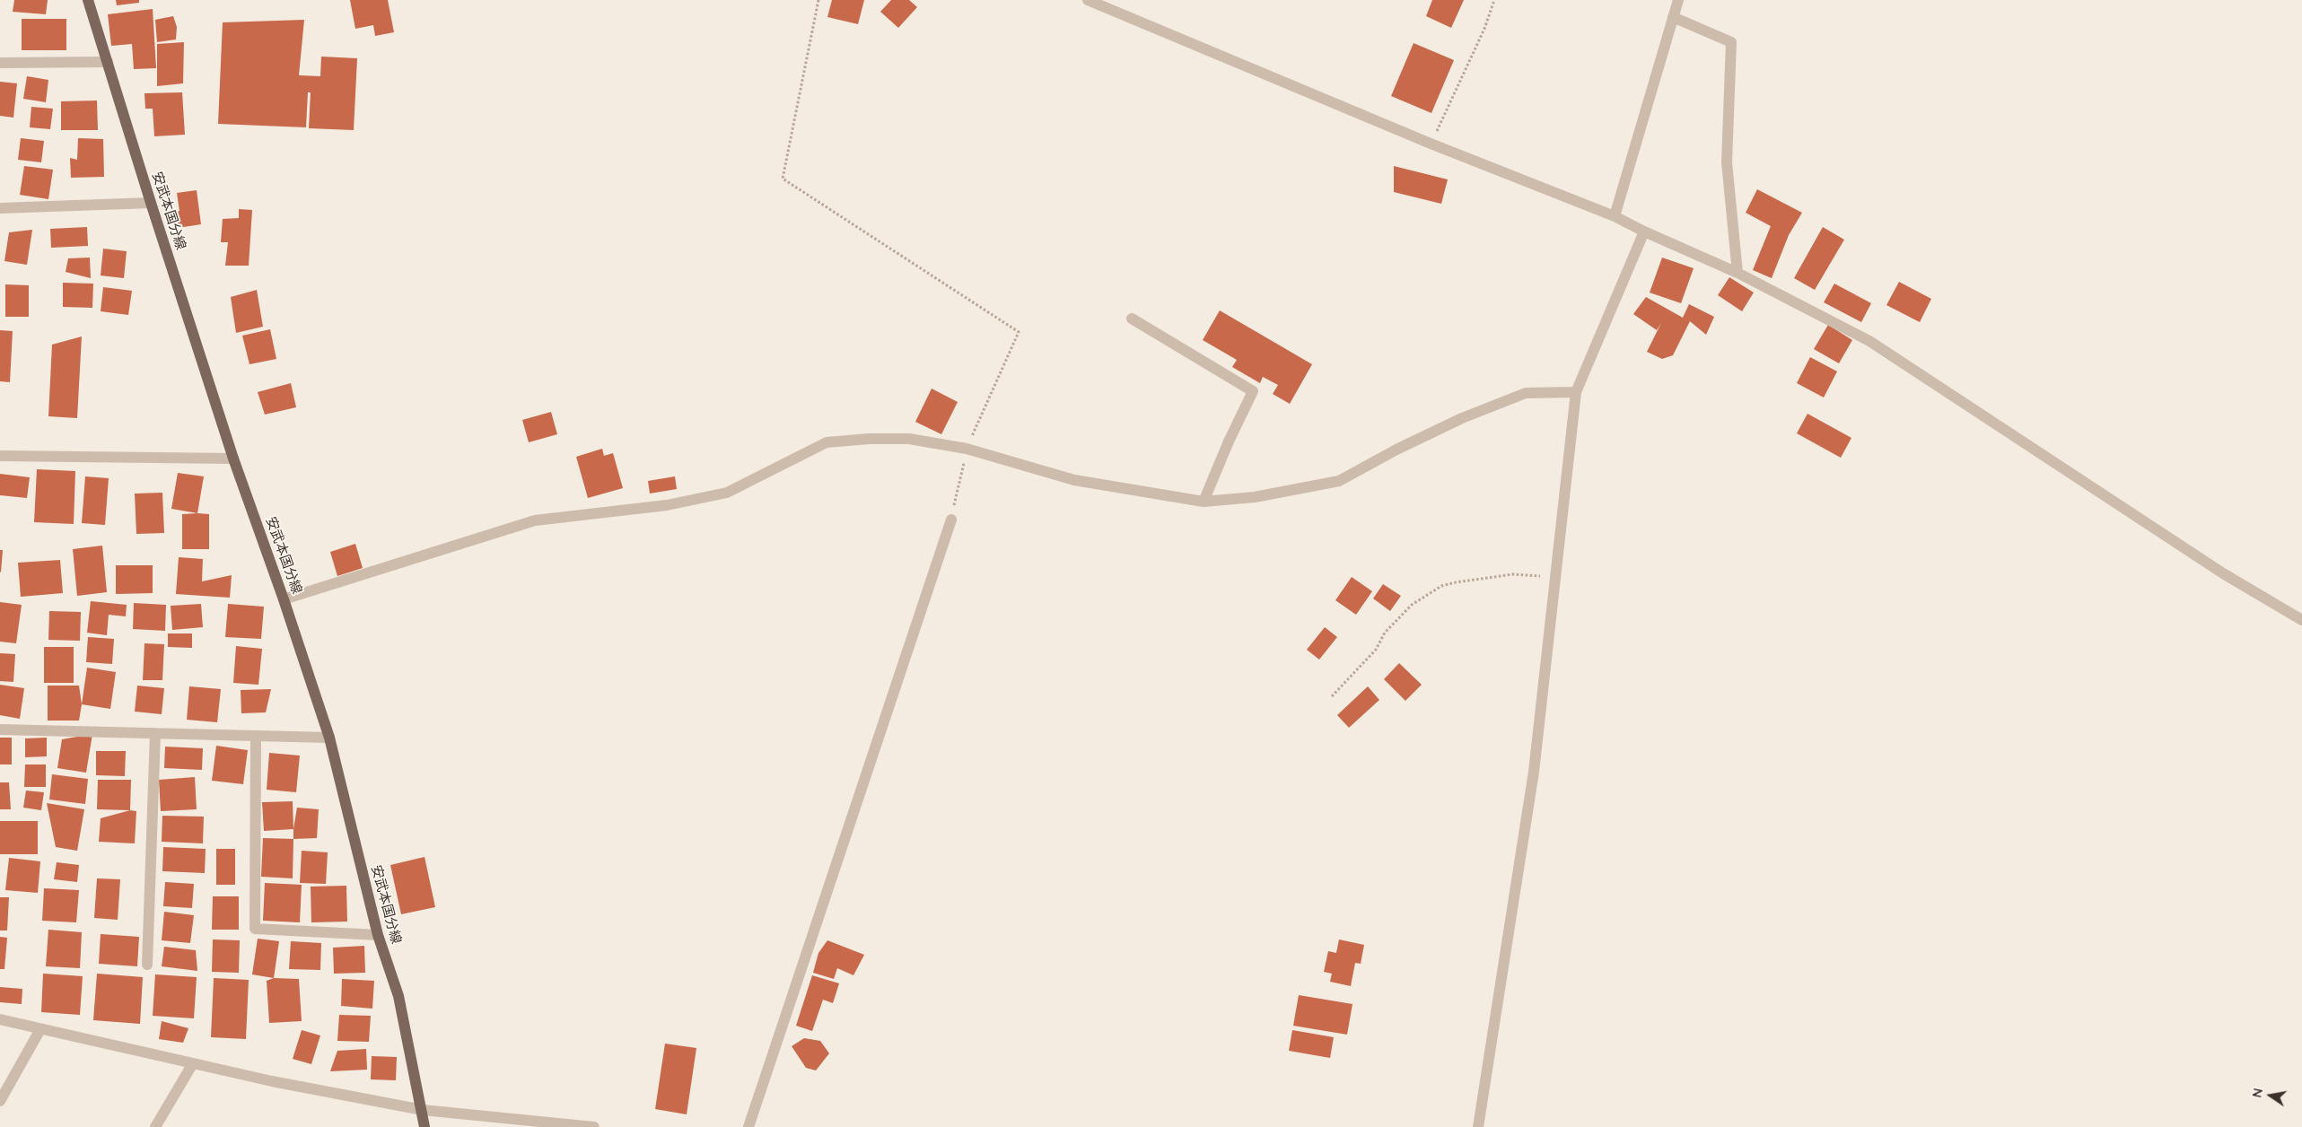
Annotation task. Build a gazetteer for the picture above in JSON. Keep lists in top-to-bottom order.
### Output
{
  "streets": {
    "main road": ["安武本国分線"]
  },
  "north": "left"
}
